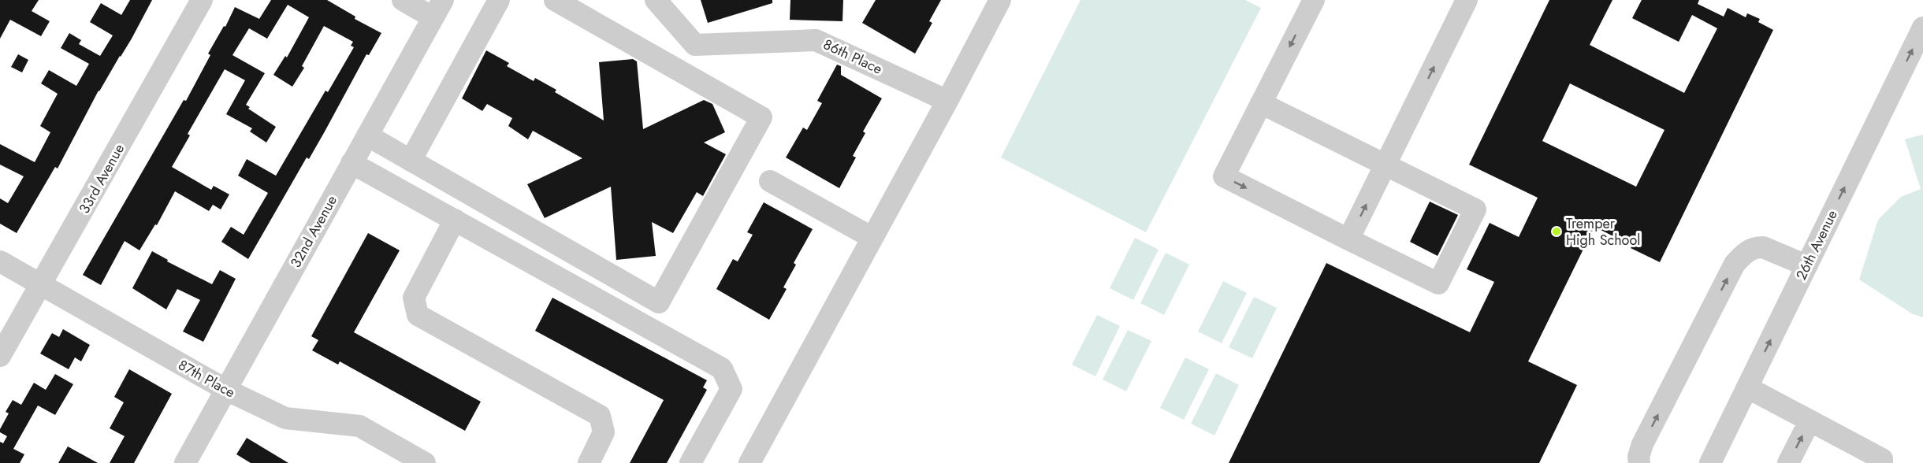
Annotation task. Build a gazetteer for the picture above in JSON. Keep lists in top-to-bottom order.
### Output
{
  "streets": {
    "street": [
      "86th Place",
      "33rd Avenue",
      "32nd Avenue",
      "26th Avenue",
      "87th Place"
    ]
  },
  "crossings": [
    ["33rd Avenue", "87th Place"],
    ["32nd Avenue", "87th Place"]
  ],
  "one_way": ["26th Avenue"],
  "places": ["Tremper High School"]
}
